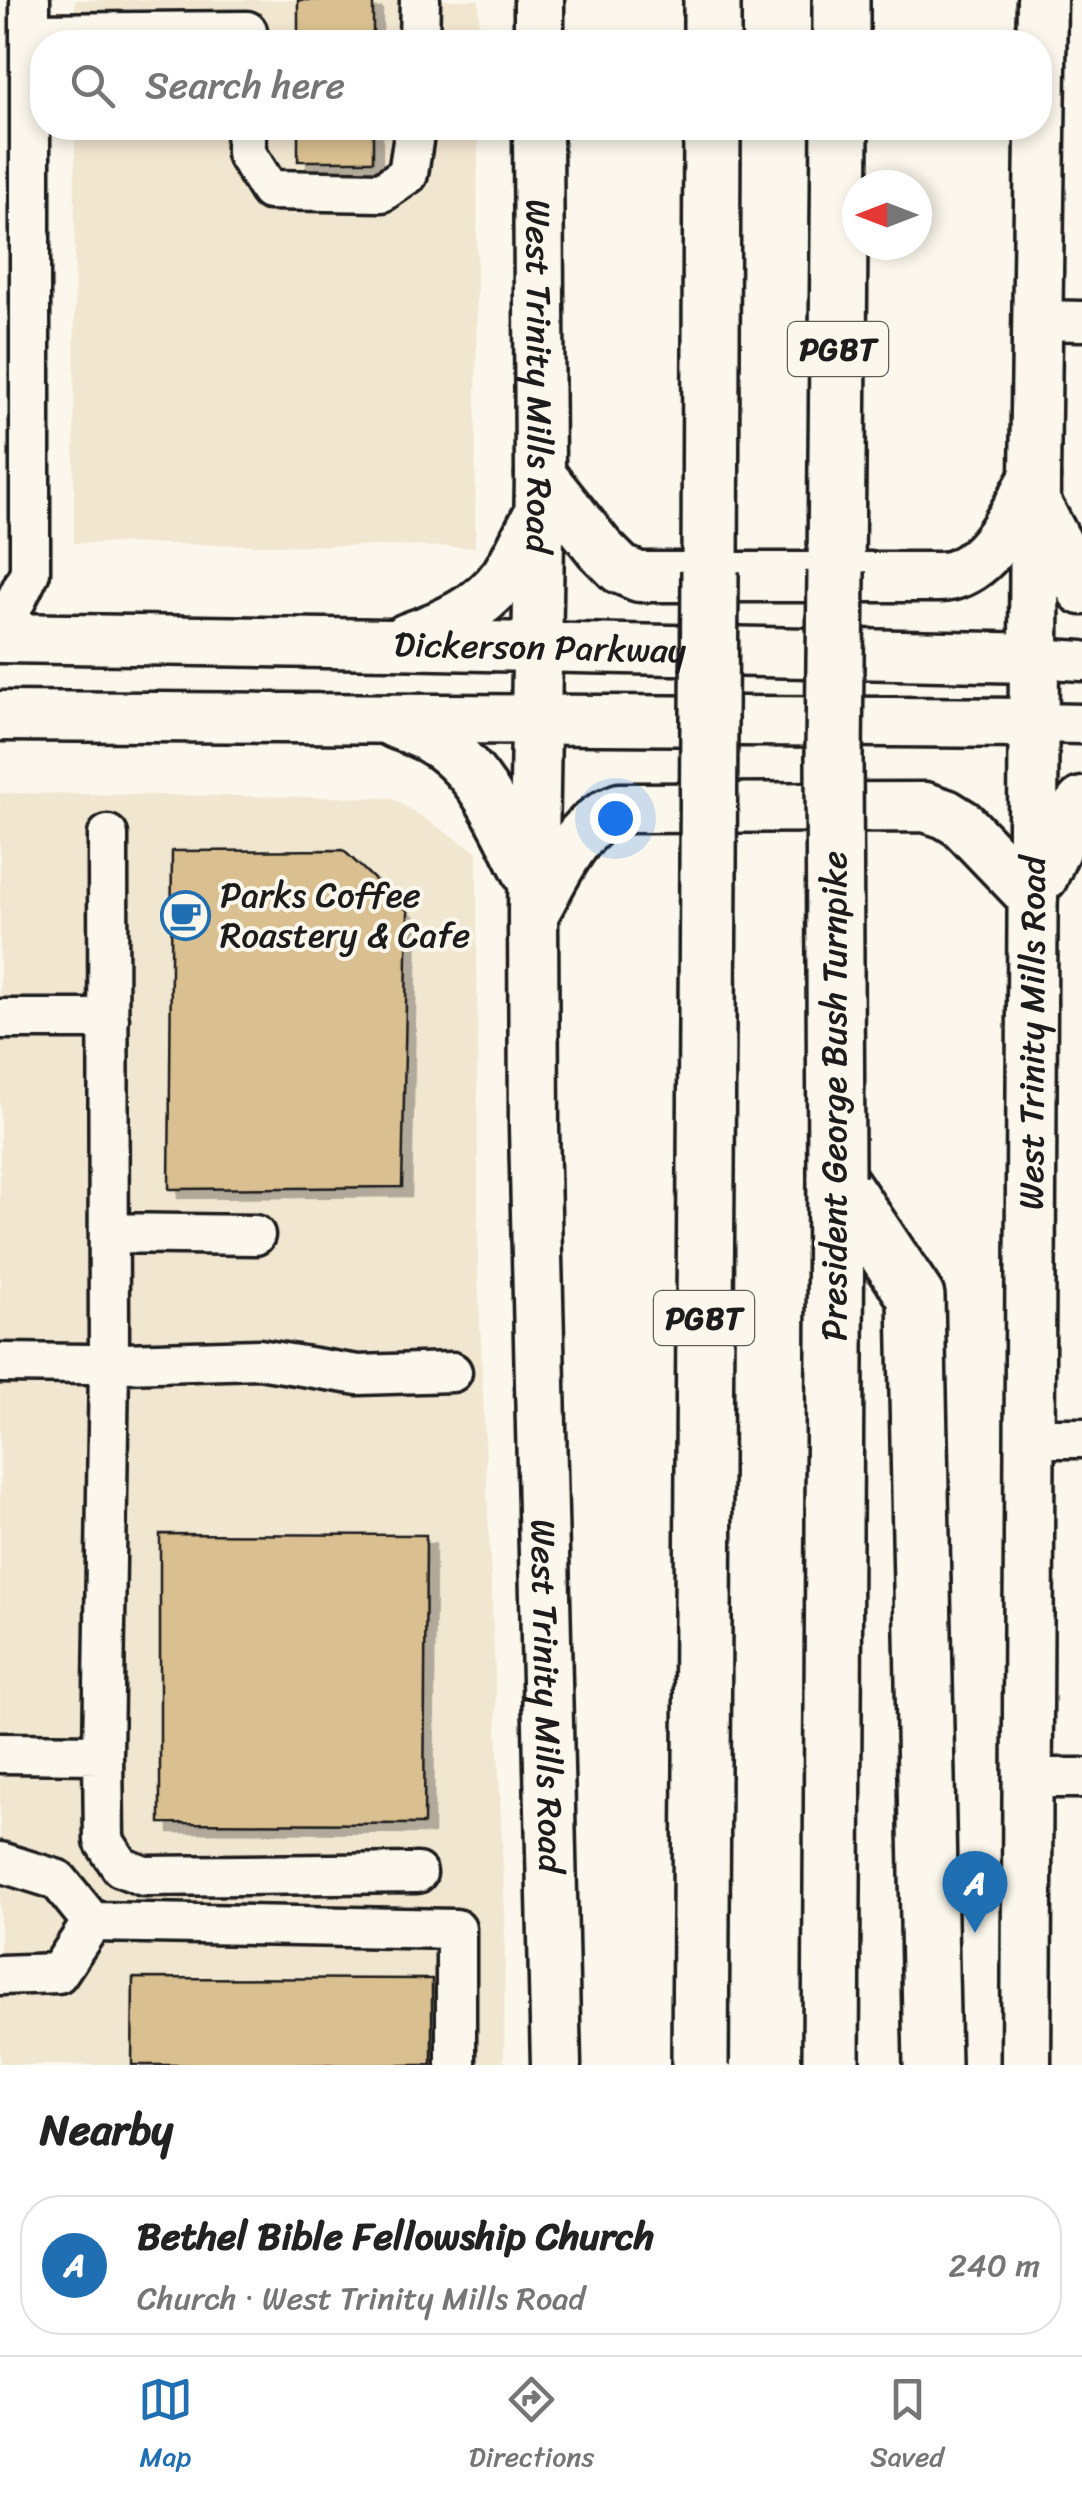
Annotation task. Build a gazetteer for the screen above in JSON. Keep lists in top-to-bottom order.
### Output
{
  "streets": {
    "highway": ["PGBT", "President George Bush Turnpike"],
    "main road": ["West Trinity Mills Road", "Dickerson Parkway"]
  },
  "crossings": [
    ["West Trinity Mills Road", "Dickerson Parkway"]
  ],
  "places": {
    "cafe": ["Parks Coffee Roastery & Cafe"]
  },
  "north": "left",
  "page": {
    "search": "Search here",
    "pins": "A",
    "heading": "Nearby",
    "list": [
      {
        "mark": "A",
        "name": "Bethel Bible Fellowship Church",
        "note": "Church · West Trinity Mills Road",
        "value": "240 m"
      }
    ],
    "nav": ["Map", "Directions", "Saved"]
  }
}
